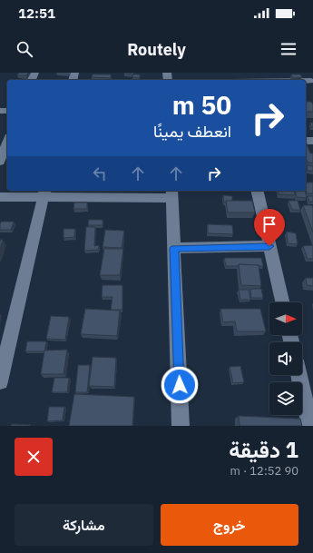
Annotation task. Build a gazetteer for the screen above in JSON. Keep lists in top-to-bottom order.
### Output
{
  "north": "right",
  "page": {
    "status": "12:51",
    "header": "Routely",
    "turn": ["50 m", "انعطف يمينًا"],
    "heading": ["1 دقيقة", "90 m · 12:52"],
    "buttons": ["خروج", "مشاركة"]
  }
}
